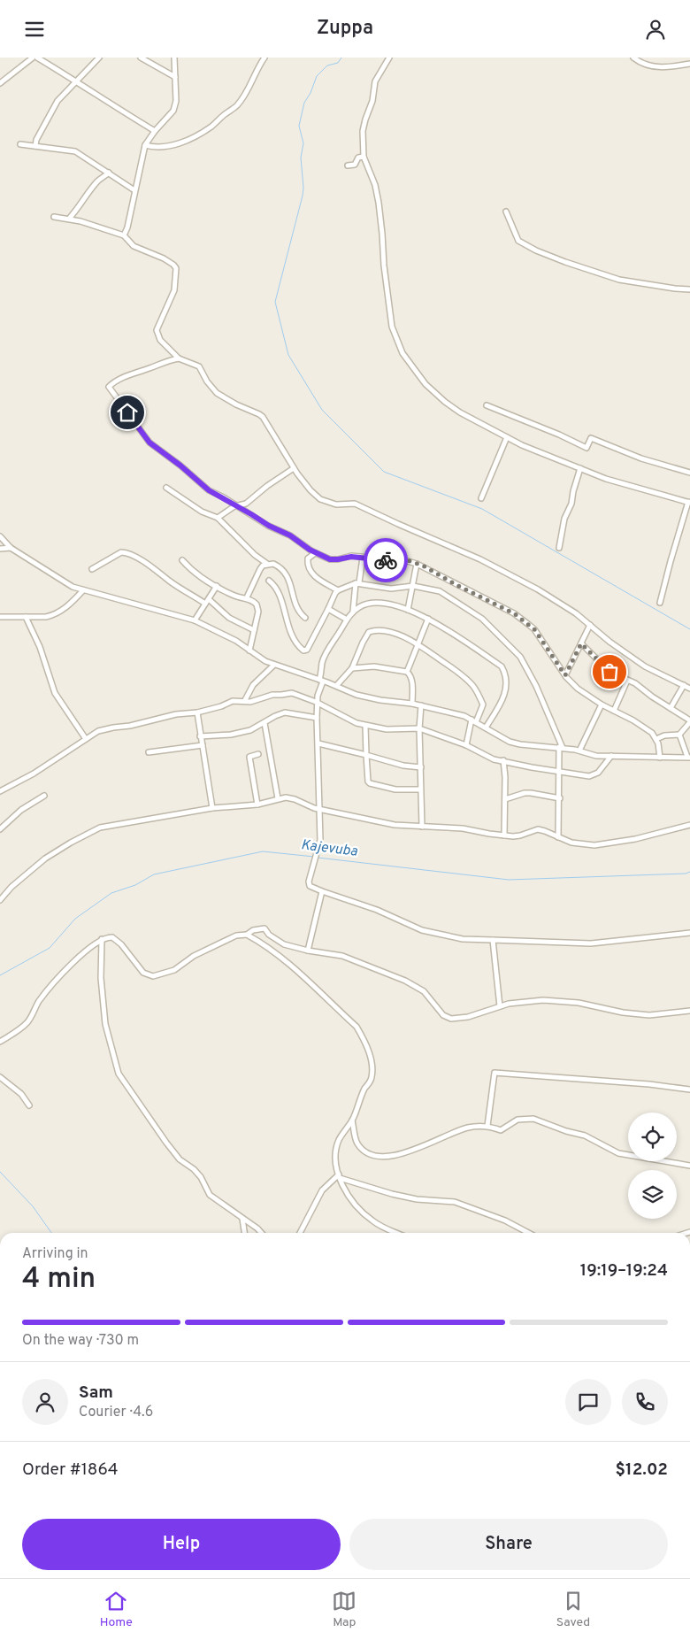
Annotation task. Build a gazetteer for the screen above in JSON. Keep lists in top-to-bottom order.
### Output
{
  "water": ["Kajevuba"],
  "page": {
    "header": "Zuppa",
    "heading": ["4 min", "Arriving in", "19:19–19:24"],
    "panel": [
      "Sam",
      "Courier · 4.6",
      "Order #1864",
      "$12.02"
    ],
    "bar": "On the way · 730 m",
    "buttons": ["Help", "Share"],
    "tabs": ["Home", "Map", "Saved"]
  }
}
